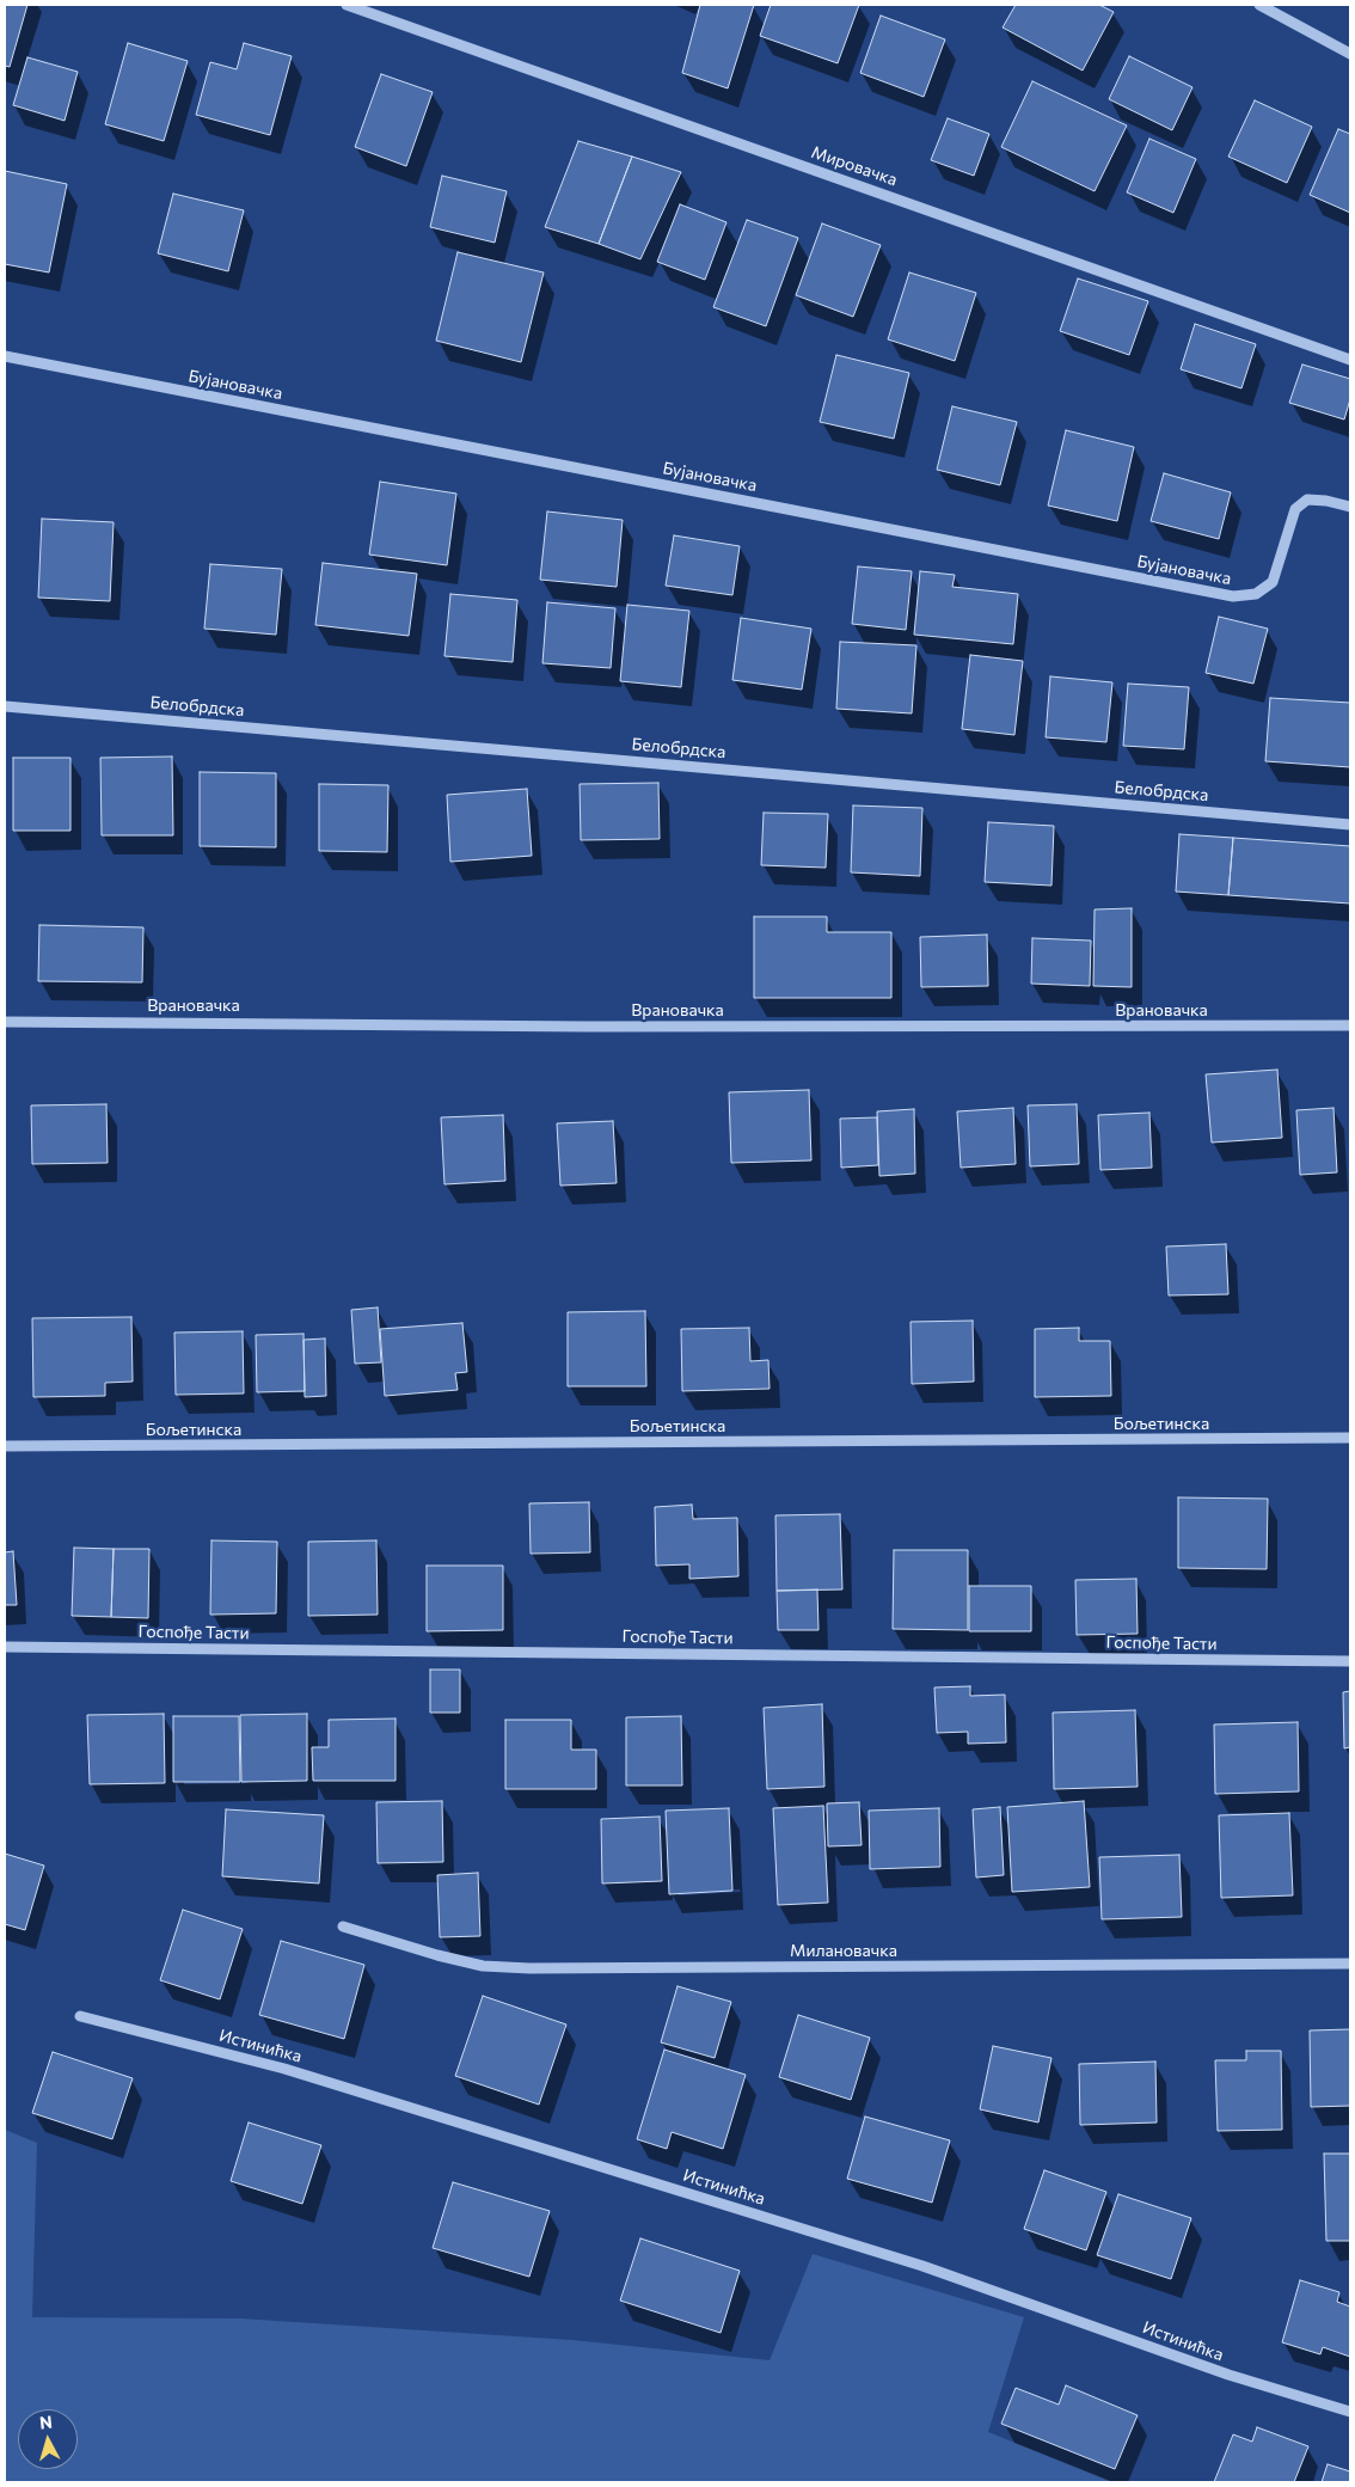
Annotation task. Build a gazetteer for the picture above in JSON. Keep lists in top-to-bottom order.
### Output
{
  "streets": {
    "street": [
      "Мировачка",
      "Бујановачка",
      "Белобрдска",
      "Врановачка",
      "Бољетинска",
      "Госпође Тасти",
      "Милановачка",
      "Истинићка"
    ]
  },
  "north": "top"
}
